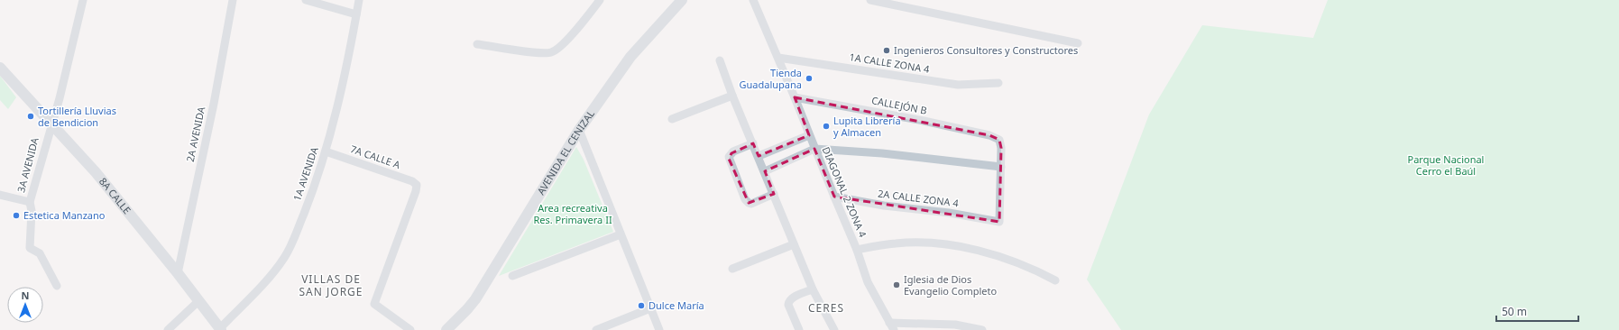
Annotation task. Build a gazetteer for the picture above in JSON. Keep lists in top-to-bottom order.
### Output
{
  "streets": {
    "street": [
      "1A CALLE ZONA 4",
      "CALLEJÓN B",
      "2A AVENIDA",
      "AVENIDA EL CENIZAL",
      "7A CALLE A",
      "3A AVENIDA",
      "1A AVENIDA",
      "DIAGONAL 2 ZONA 4",
      "8A CALLE",
      "2A CALLE ZONA 4"
    ]
  },
  "crossings": [
    ["1A CALLE ZONA 4", "DIAGONAL 2 ZONA 4"],
    ["CALLEJÓN B", "DIAGONAL 2 ZONA 4"],
    ["CALLEJÓN B", "2A CALLE ZONA 4"],
    ["2A AVENIDA", "8A CALLE"],
    ["7A CALLE A", "1A AVENIDA"],
    ["3A AVENIDA", "8A CALLE"],
    ["1A AVENIDA", "8A CALLE"],
    ["DIAGONAL 2 ZONA 4", "2A CALLE ZONA 4"]
  ],
  "districts": ["VILLAS DE SAN JORGE", "CERES"],
  "parks": ["Parque Nacional Cerro el Baúl", "Area recreativa Res. Primavera II"],
  "places": [
    "Ingenieros Consultores y Constructores",
    "Tienda Guadalupana",
    "Tortillería Lluvias de Bendicion",
    "Lupita Librería y Almacen",
    "Estetica Manzano",
    "Iglesia de Dios Evangelio Completo",
    "Dulce María"
  ],
  "scale_bar": "50 m",
  "north": "top"
}
